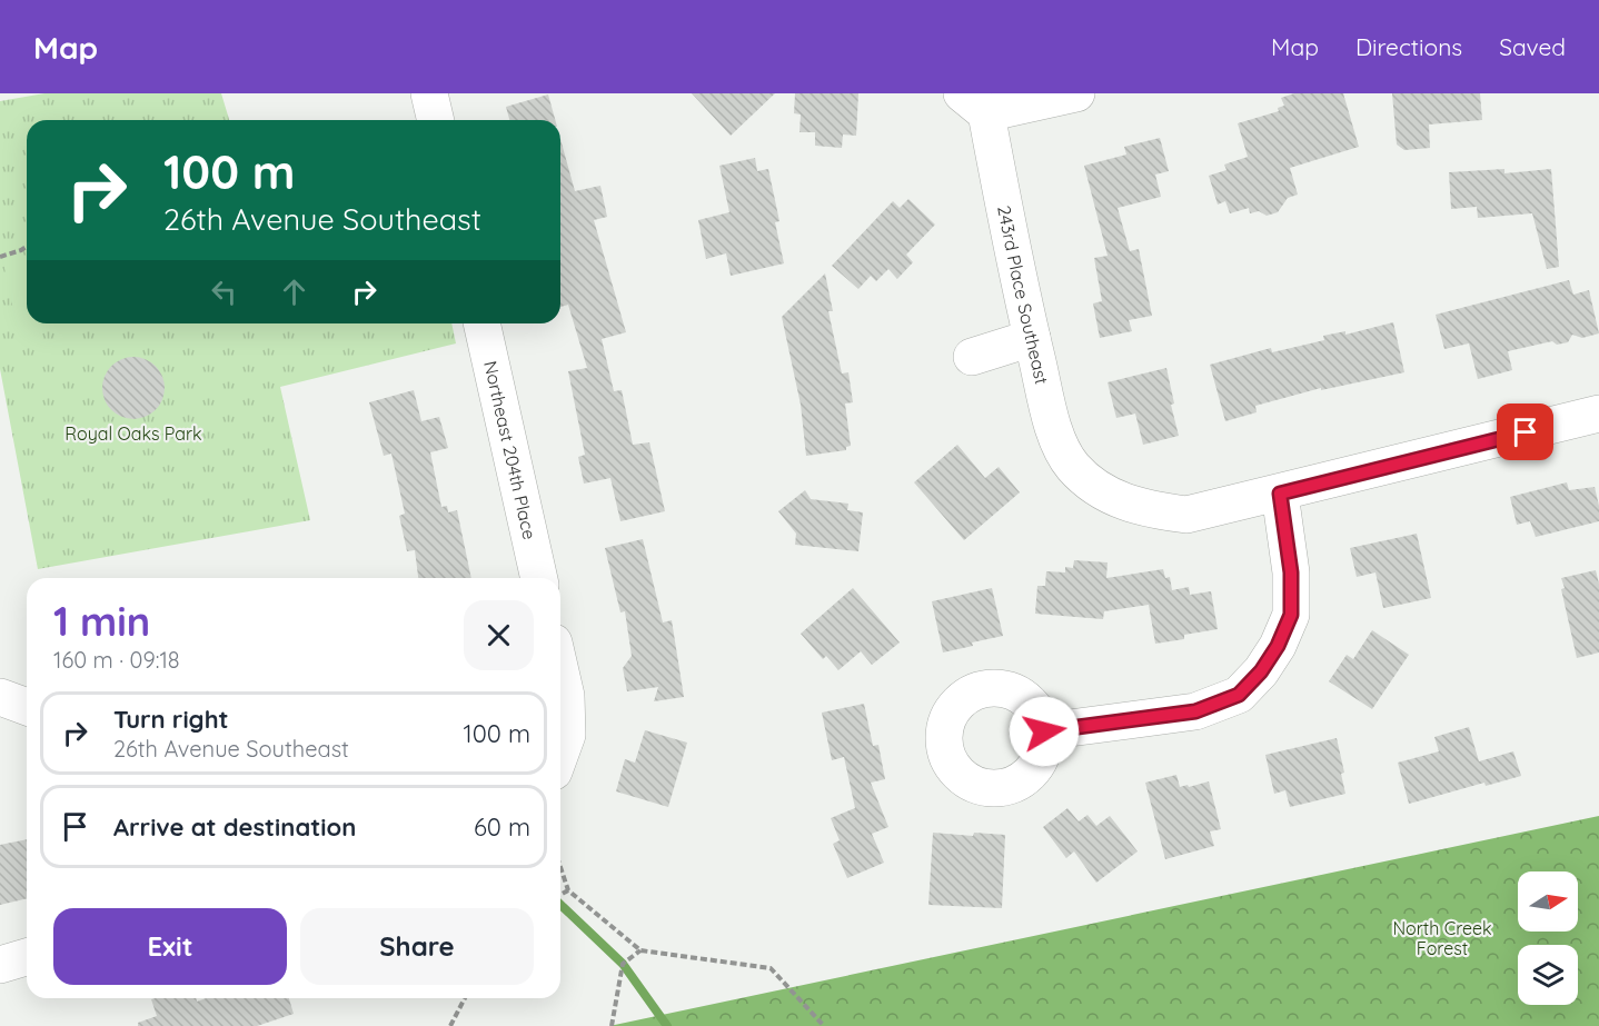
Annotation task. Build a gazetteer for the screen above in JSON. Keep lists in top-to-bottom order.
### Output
{
  "streets": {
    "street": ["243rd Place Southeast", "Northeast 204th Place"]
  },
  "parks": ["Royal Oaks Park", "North Creek Forest"],
  "north": "right",
  "page": {
    "header": "Map",
    "nav": ["Map", "Directions", "Saved"],
    "turn": ["100 m", "26th Avenue Southeast"],
    "heading": ["1 min", "160 m · 09:18"],
    "list": [
      {
        "name": "Turn right",
        "note": "26th Avenue Southeast",
        "value": "100 m"
      },
      {
        "name": "Arrive at destination",
        "value": "60 m"
      }
    ],
    "buttons": ["Exit", "Share"]
  }
}
